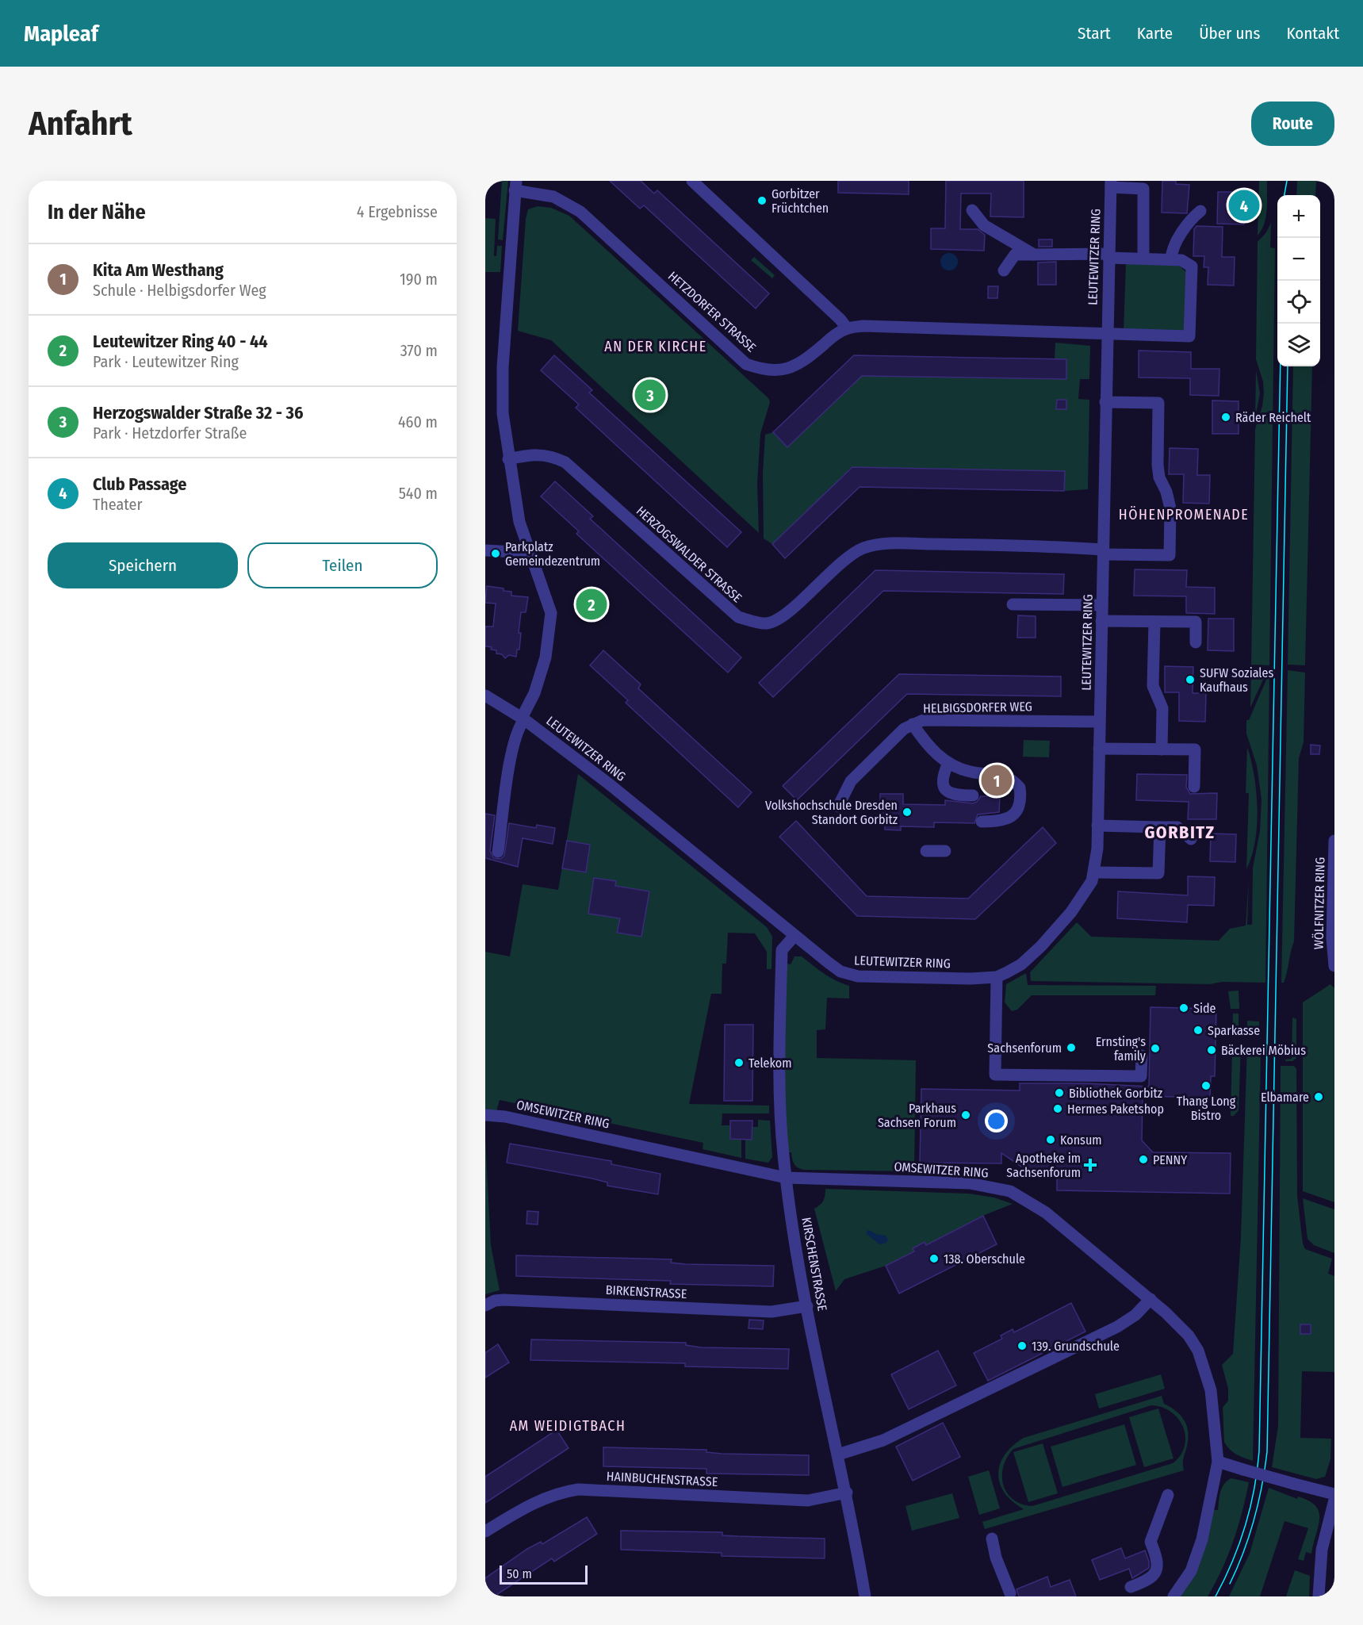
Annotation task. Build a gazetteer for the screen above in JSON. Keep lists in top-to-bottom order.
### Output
{
  "streets": {
    "street": [
      "LEUTEWITZER RING",
      "HETZDORFER STRASSE",
      "HERZOGSWALDER STRASSE",
      "HELBIGSDORFER WEG",
      "WÖLFNITZER RING",
      "OMSEWITZER RING",
      "KIRSCHENSTRASSE",
      "BIRKENSTRASSE",
      "HAINBUCHENSTRASSE"
    ]
  },
  "crossings": [
    ["LEUTEWITZER RING", "HETZDORFER STRASSE"],
    ["LEUTEWITZER RING", "HERZOGSWALDER STRASSE"],
    ["LEUTEWITZER RING", "HELBIGSDORFER WEG"],
    ["LEUTEWITZER RING", "KIRSCHENSTRASSE"],
    ["OMSEWITZER RING", "KIRSCHENSTRASSE"],
    ["KIRSCHENSTRASSE", "BIRKENSTRASSE"],
    ["KIRSCHENSTRASSE", "HAINBUCHENSTRASSE"]
  ],
  "districts": [
    "AN DER KIRCHE",
    "HÖHENPROMENADE",
    "GORBITZ",
    "AM WEIDIGTBACH"
  ],
  "places": {
    "other": [
      "Gorbitzer Früchtchen",
      "Räder Reichelt",
      "Parkplatz Gemeindezentrum",
      "SUFW Soziales Kaufhaus",
      "Volkshochschule Dresden Standort Gorbitz",
      "Side",
      "Sparkasse",
      "Sachsenforum",
      "Ernsting's family",
      "Bäckerei Möbius",
      "Telekom",
      "Thang Long Bistro",
      "Bibliothek Gorbitz",
      "Elbamare",
      "Hermes Paketshop",
      "Parkhaus Sachsen Forum",
      "Konsum",
      "PENNY",
      "138. Oberschule",
      "139. Grundschule"
    ],
    "health": ["Apotheke im Sachsenforum"]
  },
  "scale_bar": "50 m",
  "page": {
    "header": "Mapleaf",
    "nav": [
      "Start",
      "Karte",
      "Über uns",
      "Kontakt"
    ],
    "buttons": [
      "Route",
      ["Speichern", "Teilen"]
    ],
    "title": "Anfahrt",
    "heading": ["In der Nähe", "4 Ergebnisse"],
    "pins": [
      "4",
      "3",
      "2",
      "1"
    ],
    "map_buttons": ["+", "−"],
    "list": [
      {
        "mark": "1",
        "name": "Kita Am Westhang",
        "note": "Schule · Helbigsdorfer Weg",
        "value": "190 m"
      },
      {
        "mark": "2",
        "name": "Leutewitzer Ring 40 - 44",
        "note": "Park · Leutewitzer Ring",
        "value": "370 m"
      },
      {
        "mark": "3",
        "name": "Herzogswalder Straße 32 - 36",
        "note": "Park · Hetzdorfer Straße",
        "value": "460 m"
      },
      {
        "mark": "4",
        "name": "Club Passage",
        "note": "Theater",
        "value": "540 m"
      }
    ],
    "scale": "50 m"
  }
}
